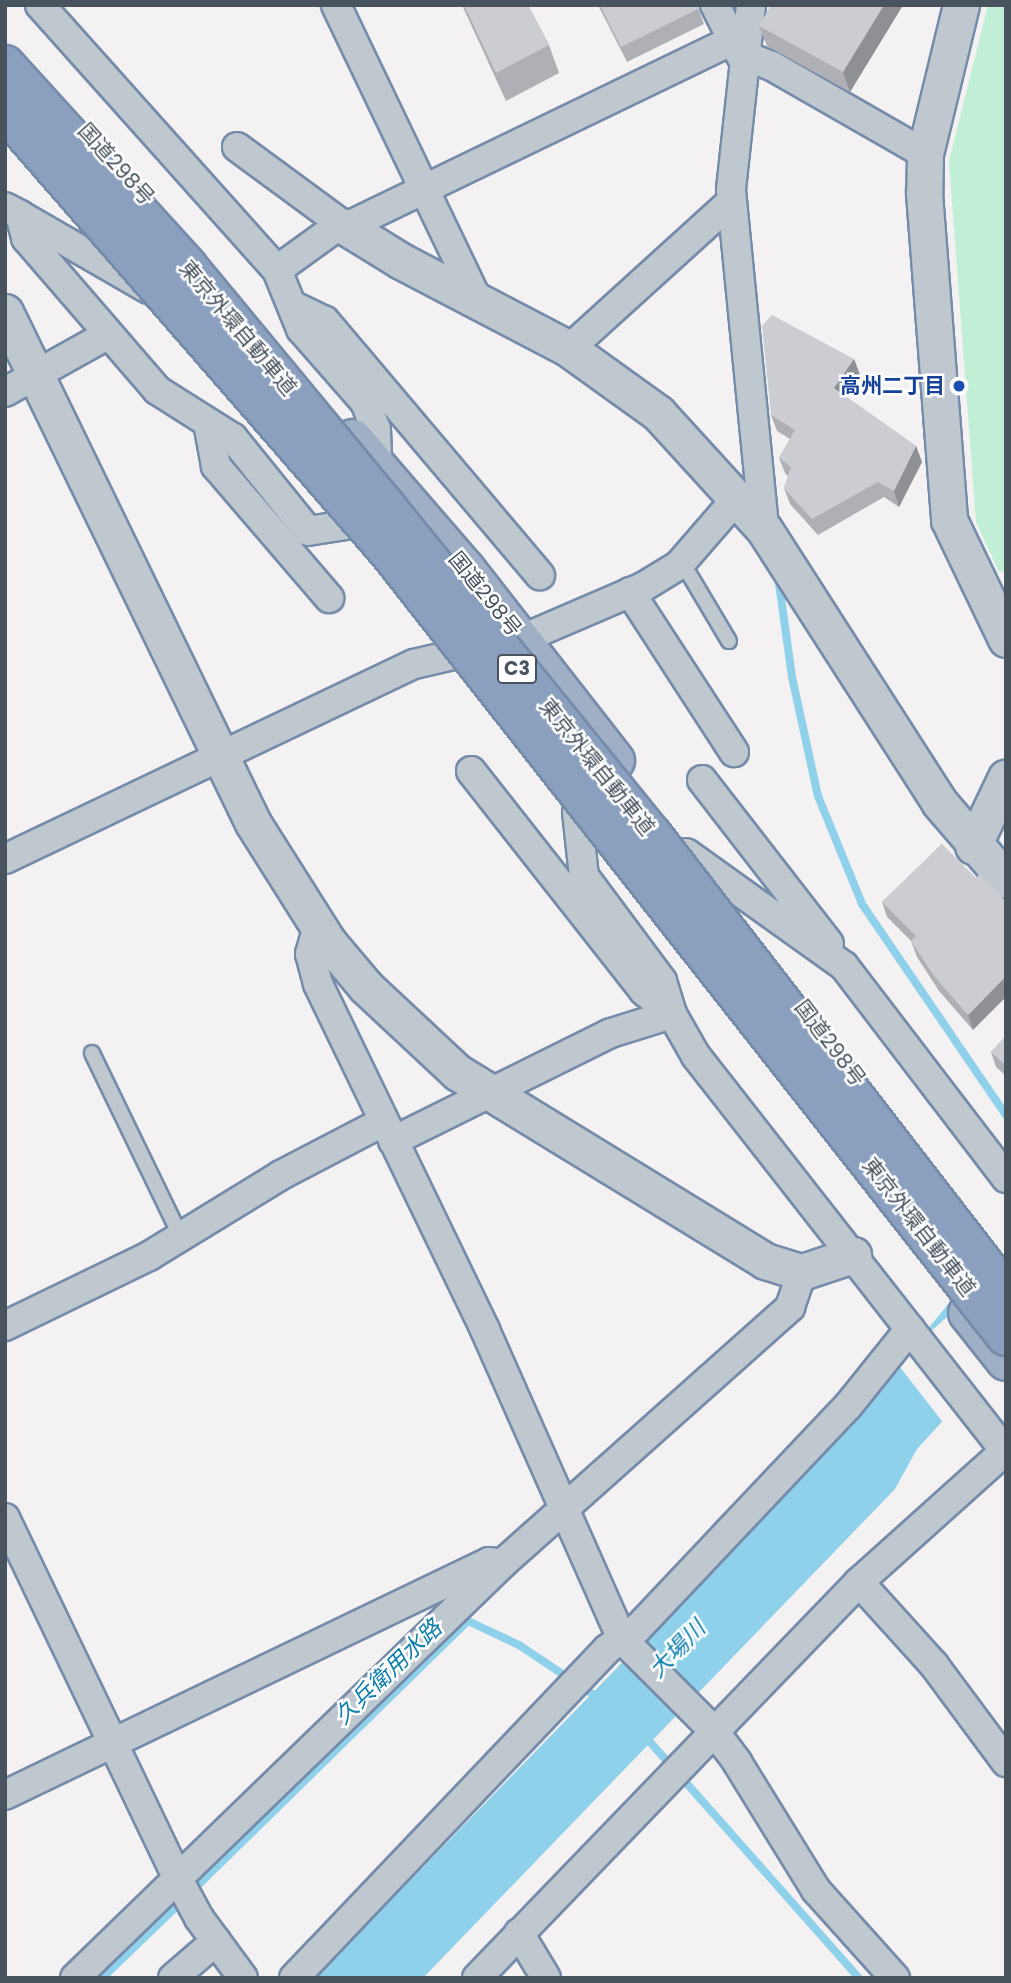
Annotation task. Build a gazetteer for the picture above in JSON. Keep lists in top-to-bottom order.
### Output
{
  "streets": {
    "highway": ["国道298号", "東京外環自動車道", "C3"]
  },
  "crossings": [
    ["国道298号", "東京外環自動車道"]
  ],
  "water": ["大場川", "久兵衛用水路"],
  "places": ["高州二丁目"]
}
